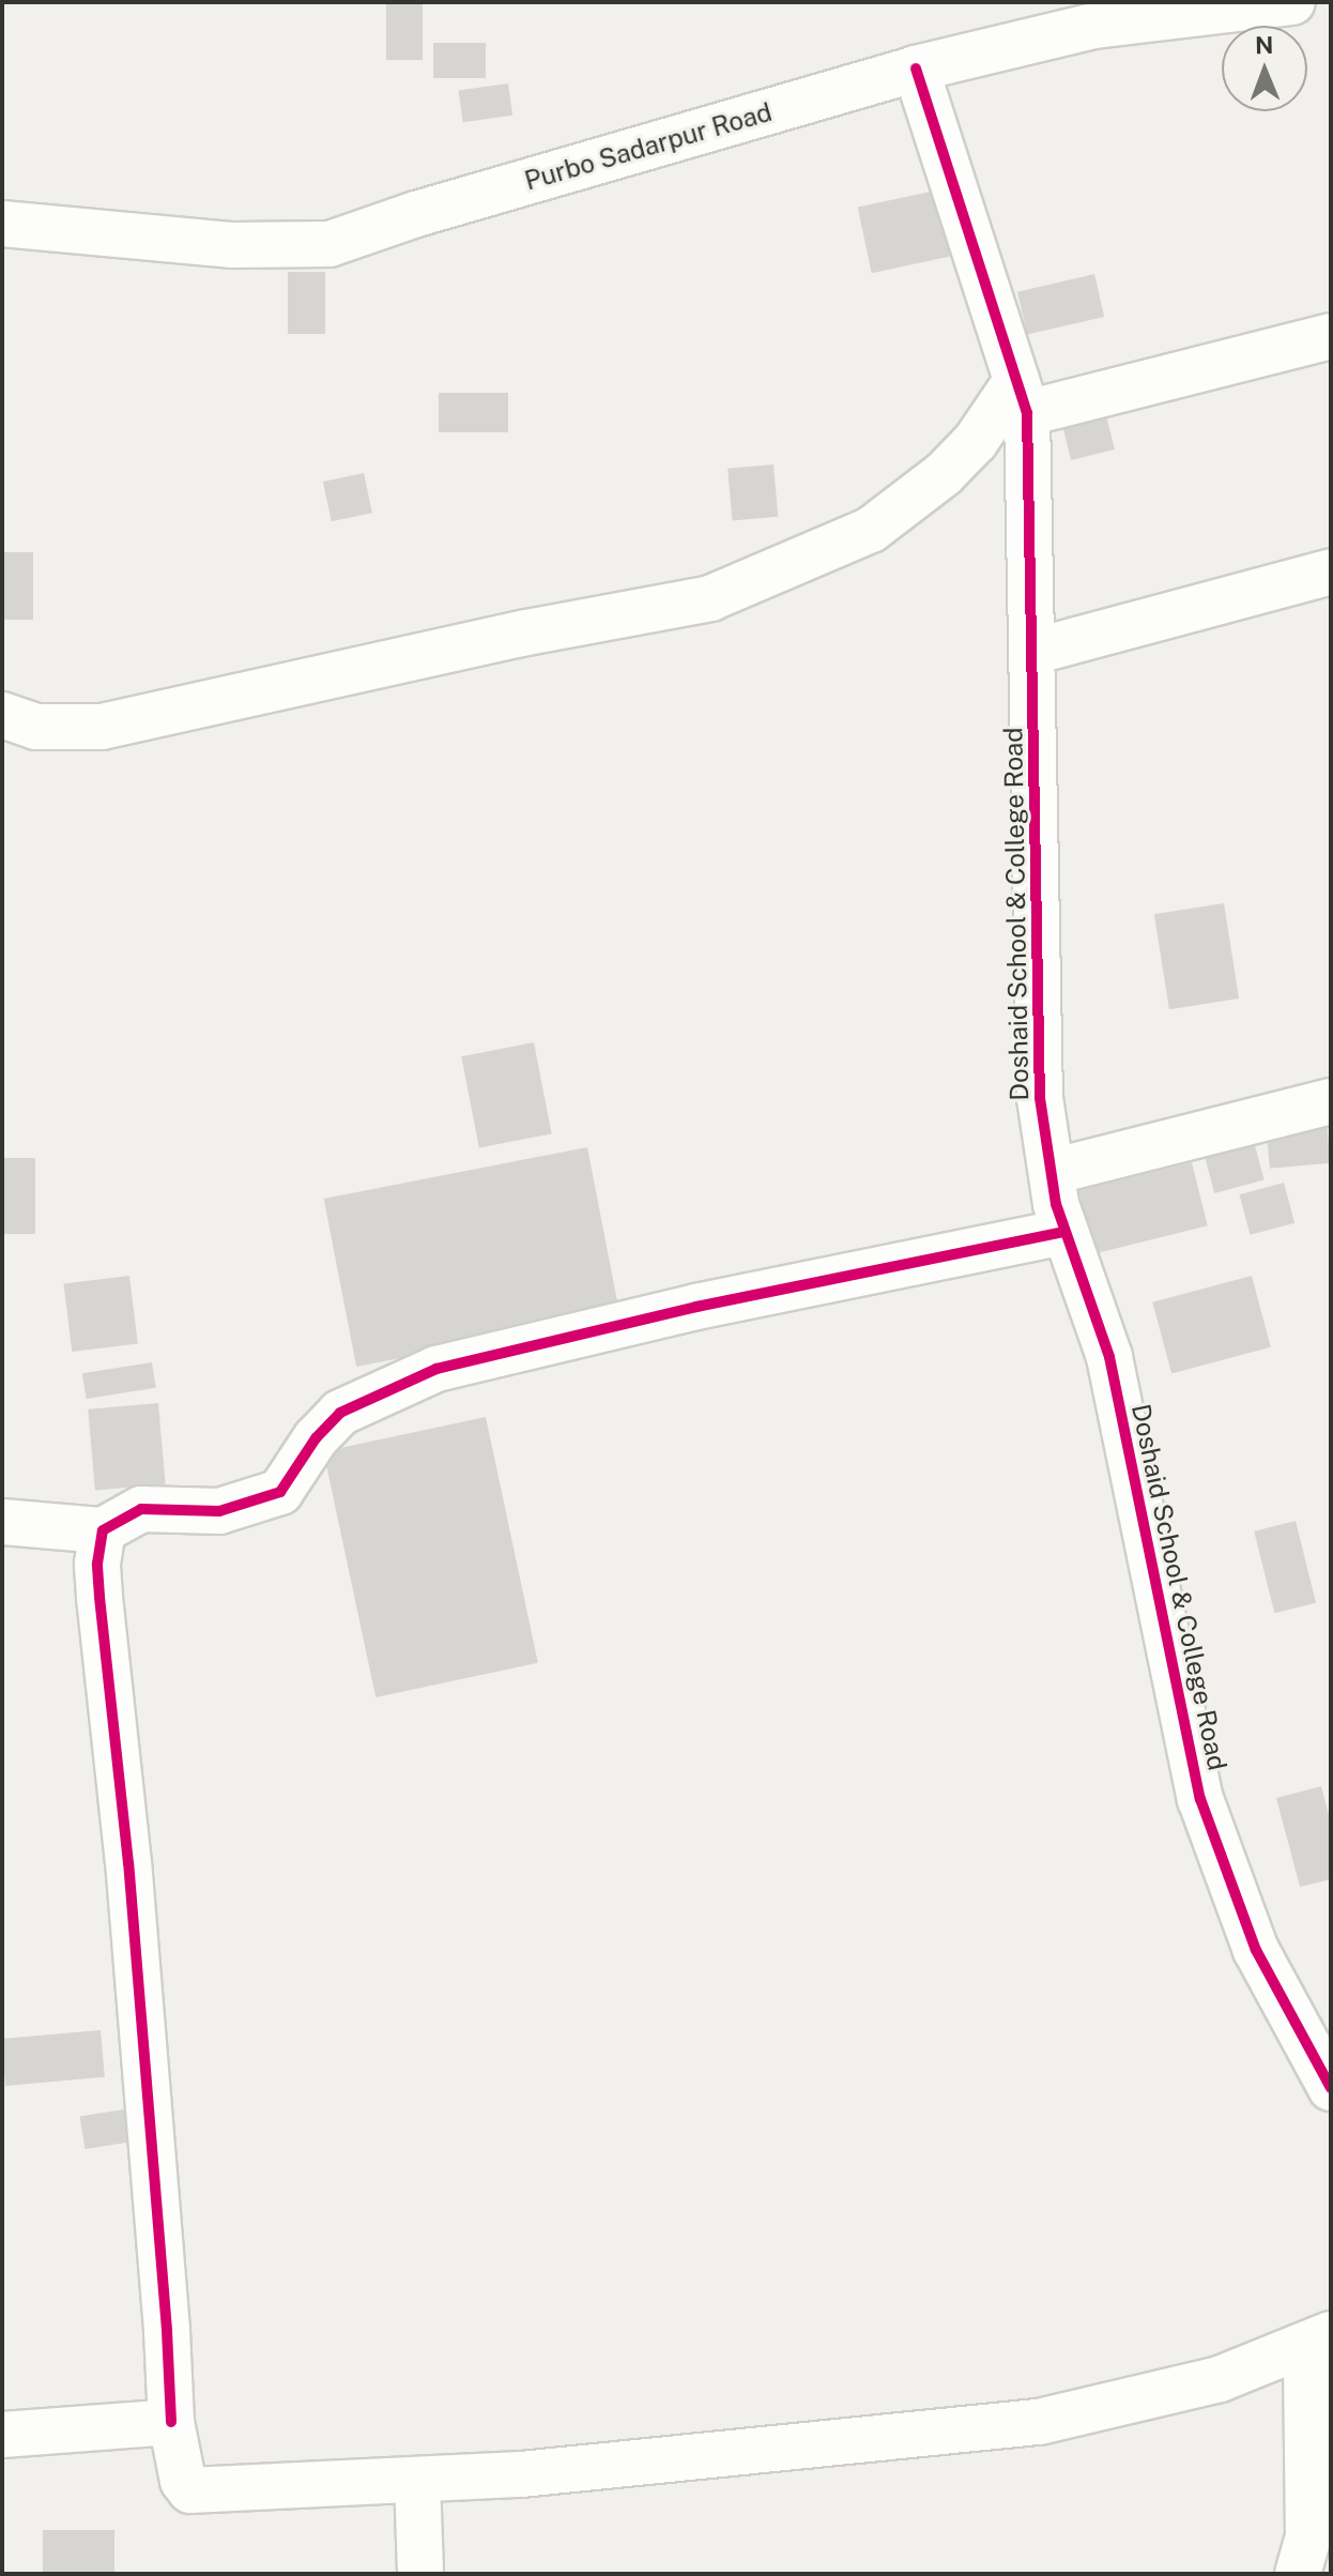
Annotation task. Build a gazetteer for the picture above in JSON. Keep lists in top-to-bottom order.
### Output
{
  "streets": {
    "street": ["Purbo Sadarpur Road", "Doshaid School & College Road"]
  },
  "crossings": [
    ["Purbo Sadarpur Road", "Doshaid School & College Road"]
  ],
  "north": "top"
}
